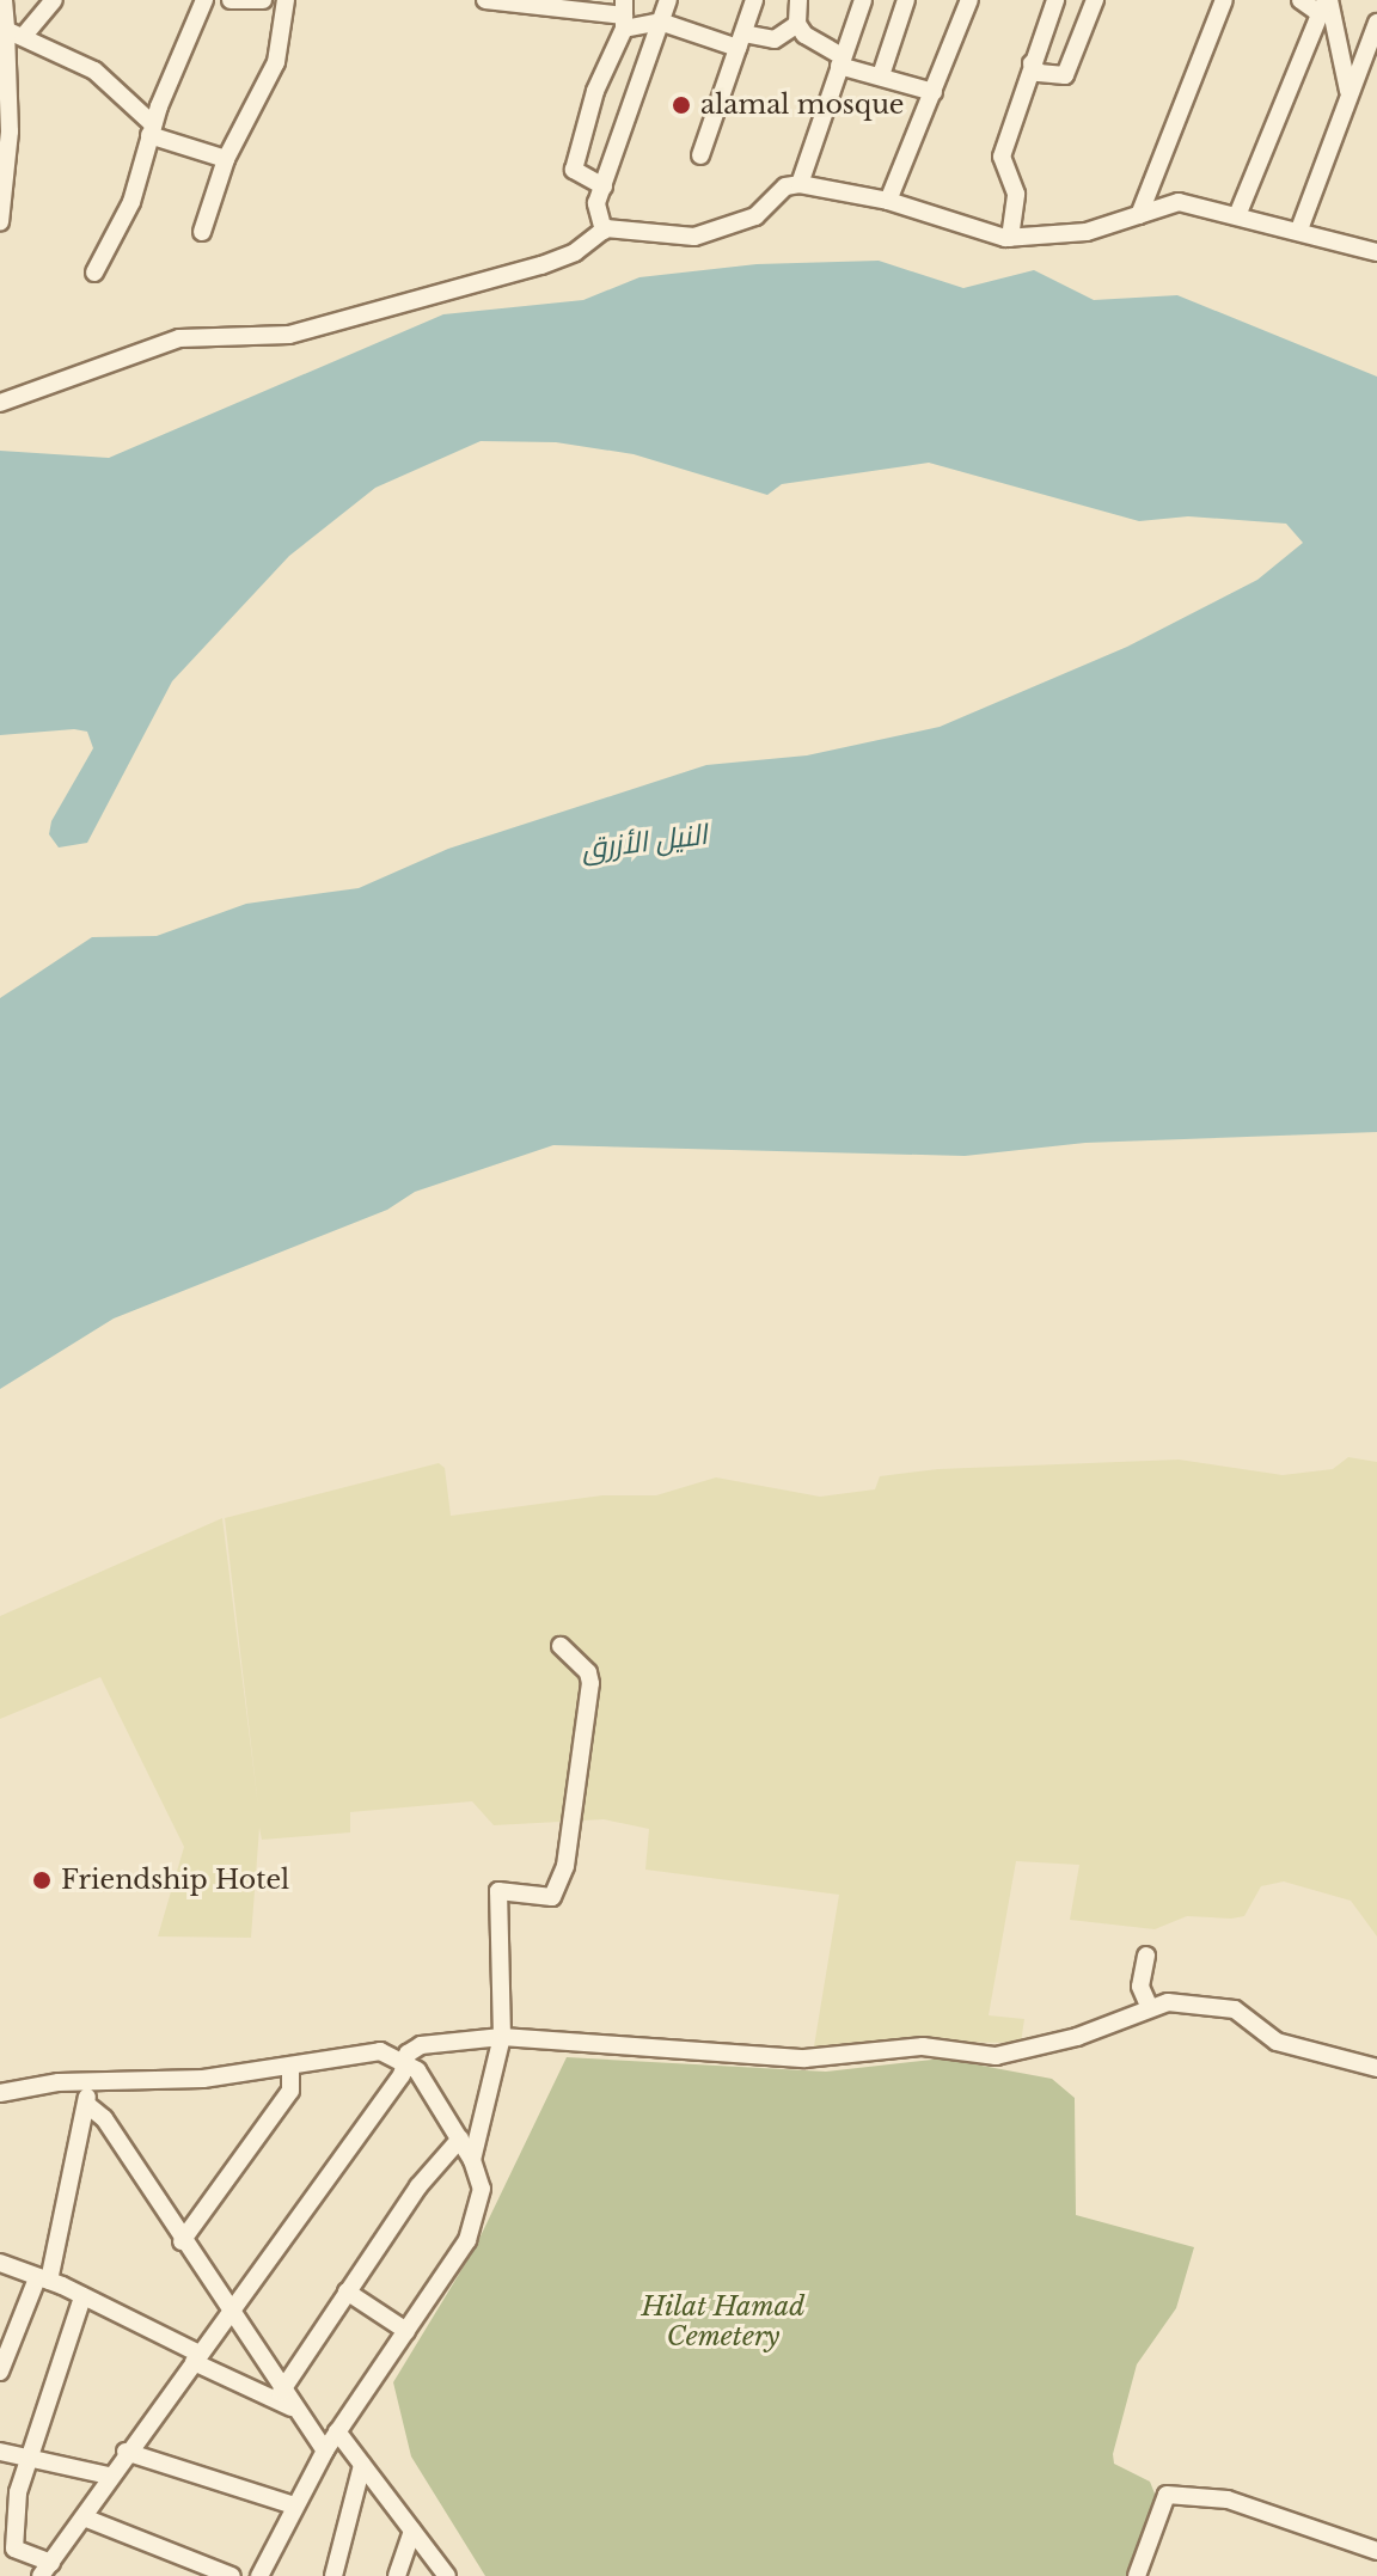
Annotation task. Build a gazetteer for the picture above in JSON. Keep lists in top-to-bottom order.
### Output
{
  "water": ["النيل الأزرق"],
  "parks": ["Hilat Hamad Cemetery"],
  "places": ["alamal mosque", "Friendship Hotel"]
}
